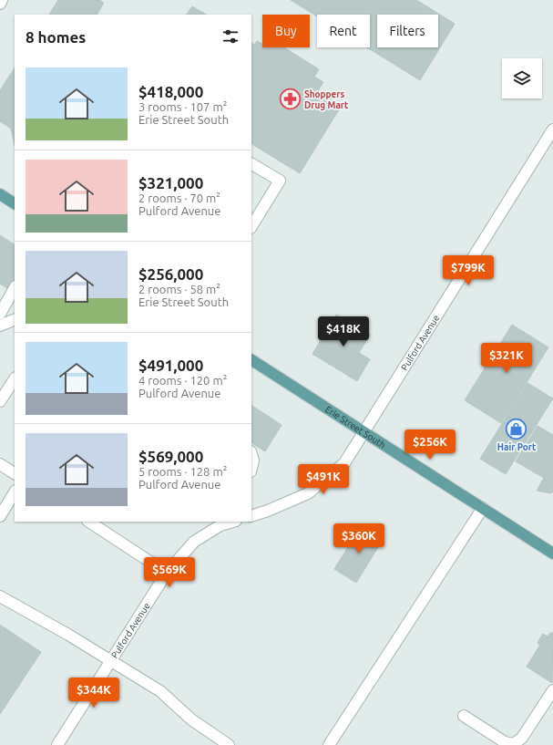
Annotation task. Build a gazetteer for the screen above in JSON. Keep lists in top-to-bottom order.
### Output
{
  "streets": {
    "main road": ["Erie Street South"],
    "street": ["Pulford Avenue"]
  },
  "crossings": [
    ["Pulford Avenue", "Erie Street South"]
  ],
  "places": {
    "pharmacy": ["Shoppers Drug Mart"],
    "shop": ["Hair Port"]
  },
  "page": {
    "chip": ["Buy", "Rent", "Filters"],
    "heading": "8 homes",
    "list": [
      {
        "name": "$418,000",
        "note": "3 rooms · 107 m² · Erie Street South"
      },
      {
        "name": "$321,000",
        "note": "2 rooms · 70 m² · Pulford Avenue"
      },
      {
        "name": "$256,000",
        "note": "2 rooms · 58 m² · Erie Street South"
      },
      {
        "name": "$491,000",
        "note": "4 rooms · 120 m² · Pulford Avenue"
      },
      {
        "name": "$569,000",
        "note": "5 rooms · 128 m² · Pulford Avenue"
      }
    ],
    "price": [
      "$799K",
      "$418K",
      "$321K",
      "$256K",
      "$491K",
      "$360K",
      "$569K",
      "$344K"
    ]
  }
}
